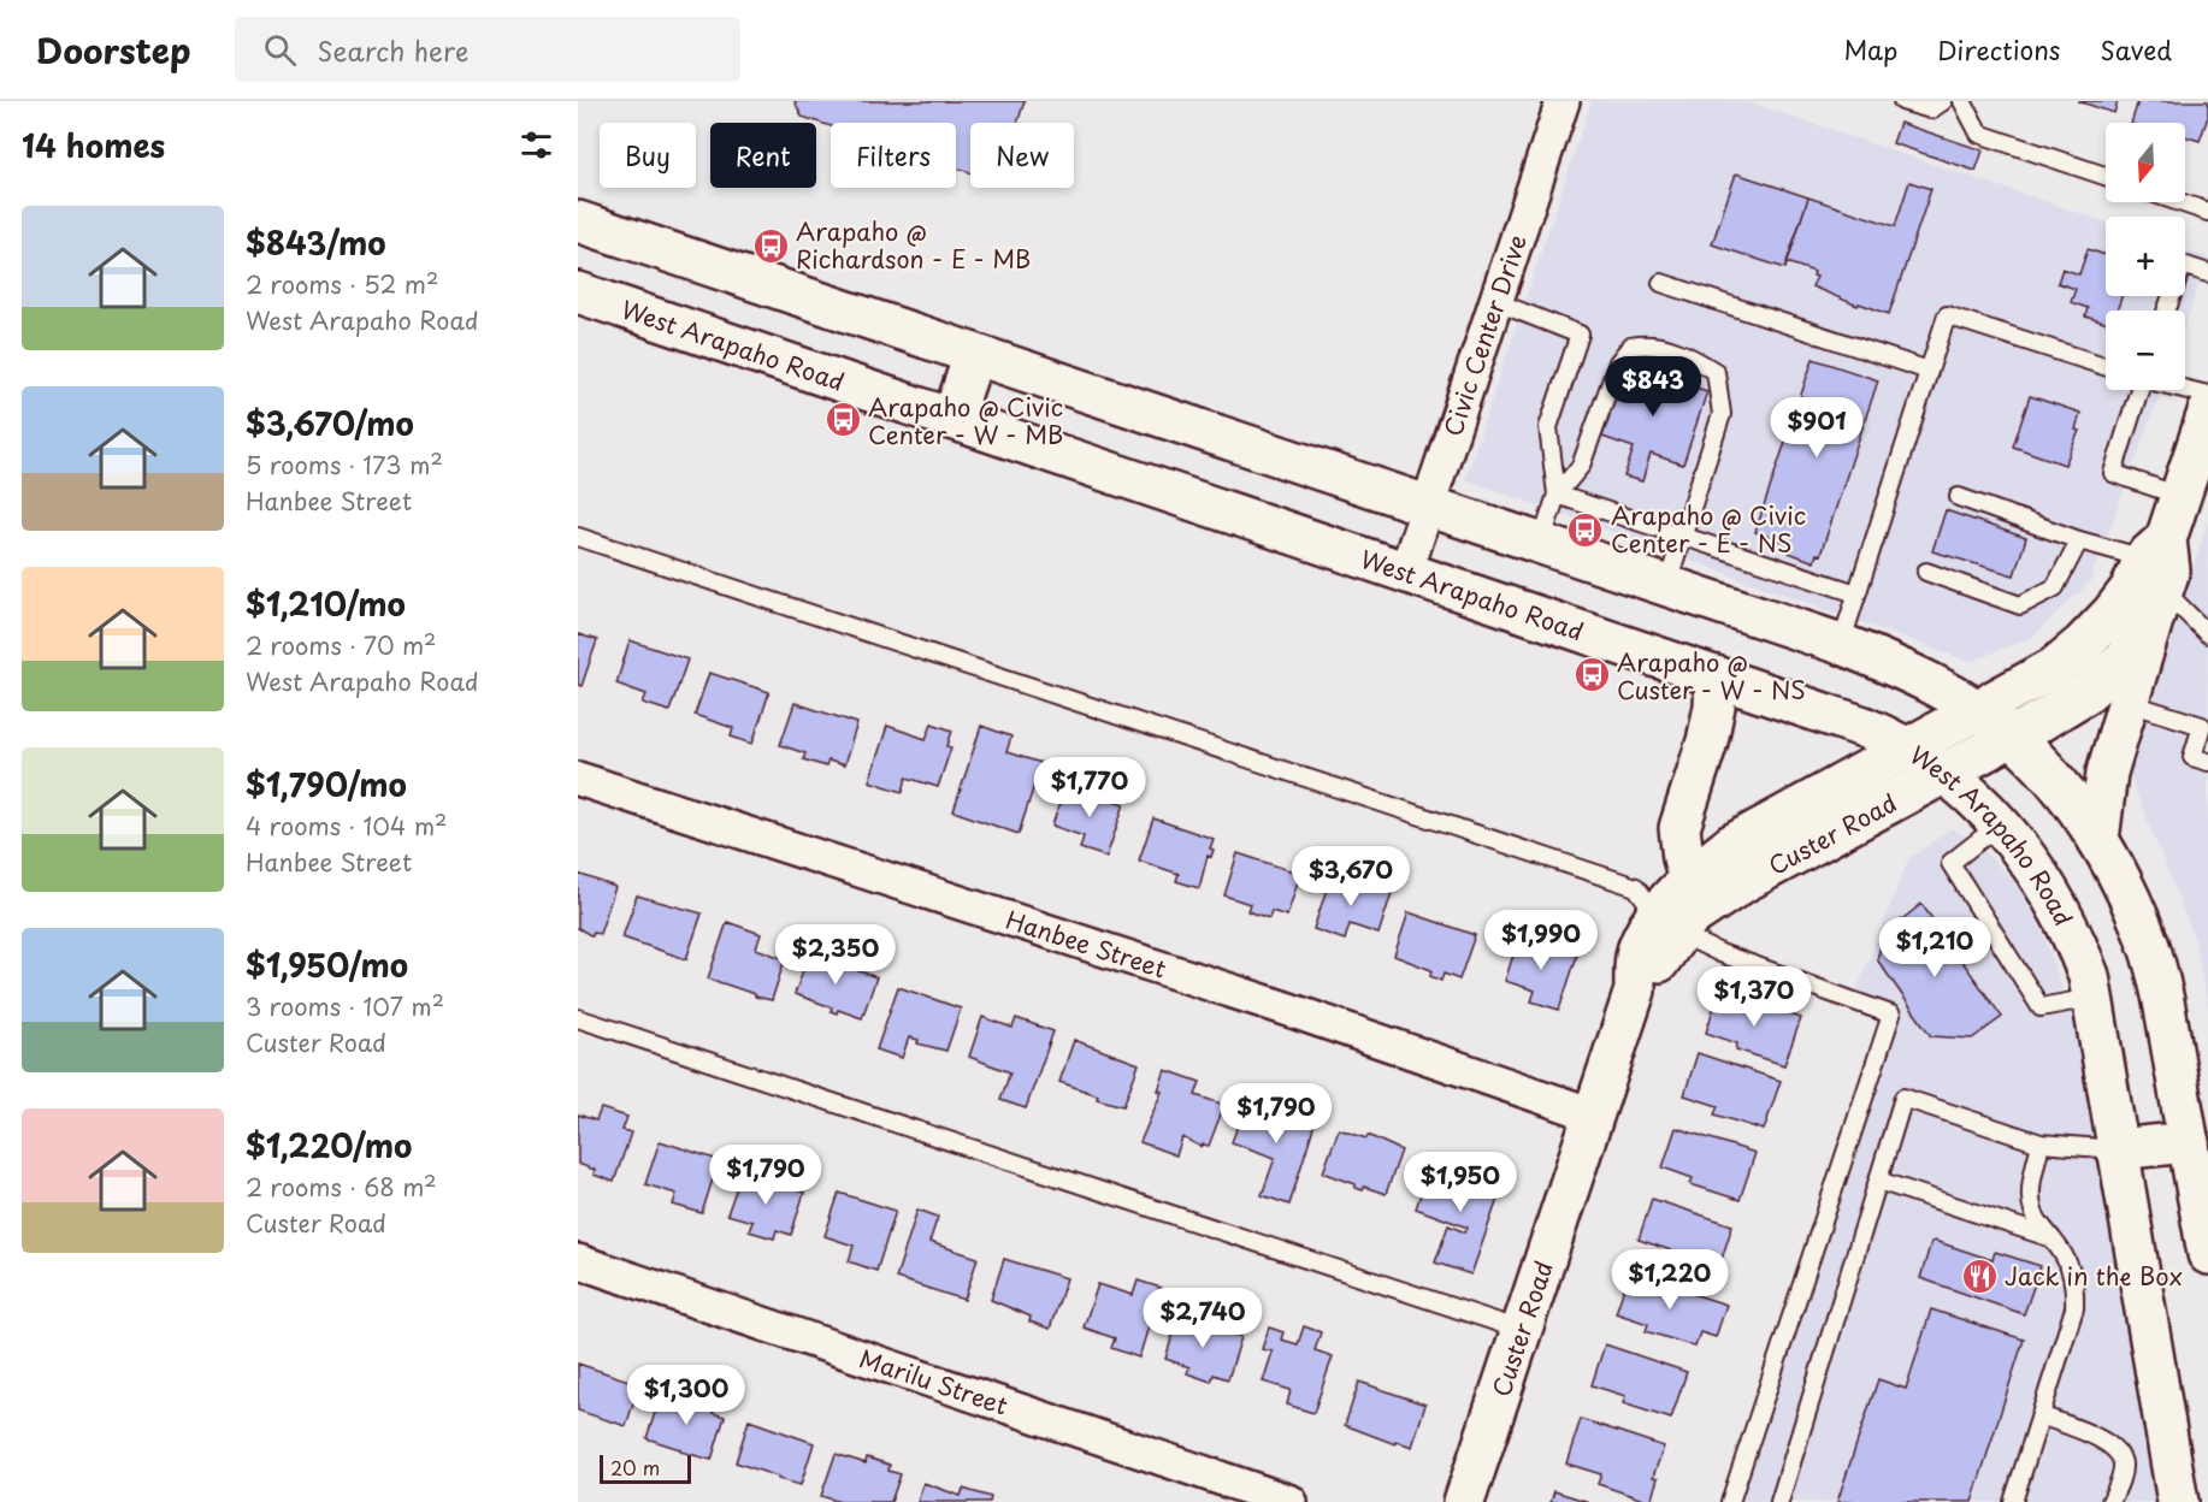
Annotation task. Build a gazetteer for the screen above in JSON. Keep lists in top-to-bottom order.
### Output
{
  "streets": {
    "main road": ["West Arapaho Road", "Custer Road"],
    "street": ["Civic Center Drive", "Hanbee Street", "Marilu Street"]
  },
  "crossings": [
    ["Civic Center Drive", "West Arapaho Road"],
    ["West Arapaho Road", "Custer Road"],
    ["Custer Road", "Hanbee Street"]
  ],
  "places": {
    "bus stop": [
      "Arapaho @ Richardson - E - MB",
      "Arapaho @ Civic Center - W - MB",
      "Arapaho @ Civic Center - E - NS",
      "Arapaho @ Custer - W - NS"
    ],
    "restaurant": ["Jack in the Box"]
  },
  "scale_bar": "20 m",
  "north": "bottom",
  "page": {
    "header": "Doorstep",
    "search": "Search here",
    "nav": ["Map", "Directions", "Saved"],
    "heading": "14 homes",
    "map_buttons": ["+", "−"],
    "chip": [
      "Buy",
      "Rent",
      "Filters",
      "New"
    ],
    "list": [
      {
        "name": "$843/mo",
        "note": "2 rooms · 52 m² · West Arapaho Road"
      },
      {
        "name": "$3,670/mo",
        "note": "5 rooms · 173 m² · Hanbee Street"
      },
      {
        "name": "$1,210/mo",
        "note": "2 rooms · 70 m² · West Arapaho Road"
      },
      {
        "name": "$1,790/mo",
        "note": "4 rooms · 104 m² · Hanbee Street"
      },
      {
        "name": "$1,950/mo",
        "note": "3 rooms · 107 m² · Custer Road"
      },
      {
        "name": "$1,220/mo",
        "note": "2 rooms · 68 m² · Custer Road"
      }
    ],
    "price": [
      "$843",
      "$901",
      "$1,770",
      "$3,670",
      "$1,990",
      "$1,210",
      "$2,350",
      "$1,370",
      "$1,790",
      "$1,790",
      "$1,950",
      "$1,220",
      "$2,740",
      "$1,300"
    ],
    "scale": "20 m"
  }
}
